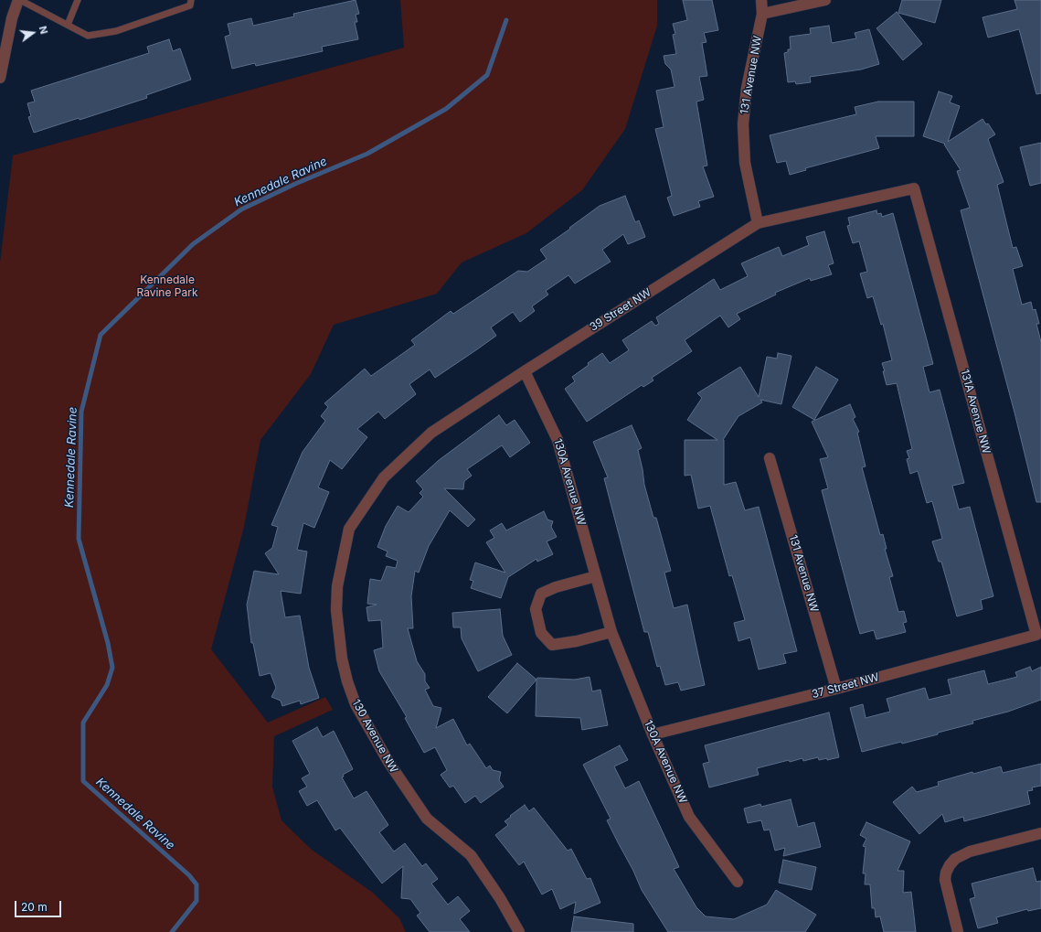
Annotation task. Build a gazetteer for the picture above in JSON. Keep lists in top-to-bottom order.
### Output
{
  "streets": {
    "street": [
      "131 Avenue NW",
      "39 Street NW",
      "131A Avenue NW",
      "130A Avenue NW",
      "37 Street NW",
      "130 Avenue NW"
    ]
  },
  "crossings": [
    ["131 Avenue NW", "39 Street NW"],
    ["131 Avenue NW", "37 Street NW"],
    ["39 Street NW", "131A Avenue NW"],
    ["39 Street NW", "130A Avenue NW"],
    ["39 Street NW", "130 Avenue NW"],
    ["131A Avenue NW", "37 Street NW"],
    ["130A Avenue NW", "37 Street NW"]
  ],
  "water": ["Kennedale Ravine"],
  "parks": ["Kennedale Ravine Park"],
  "scale_bar": "20 m",
  "north": "right"
}
